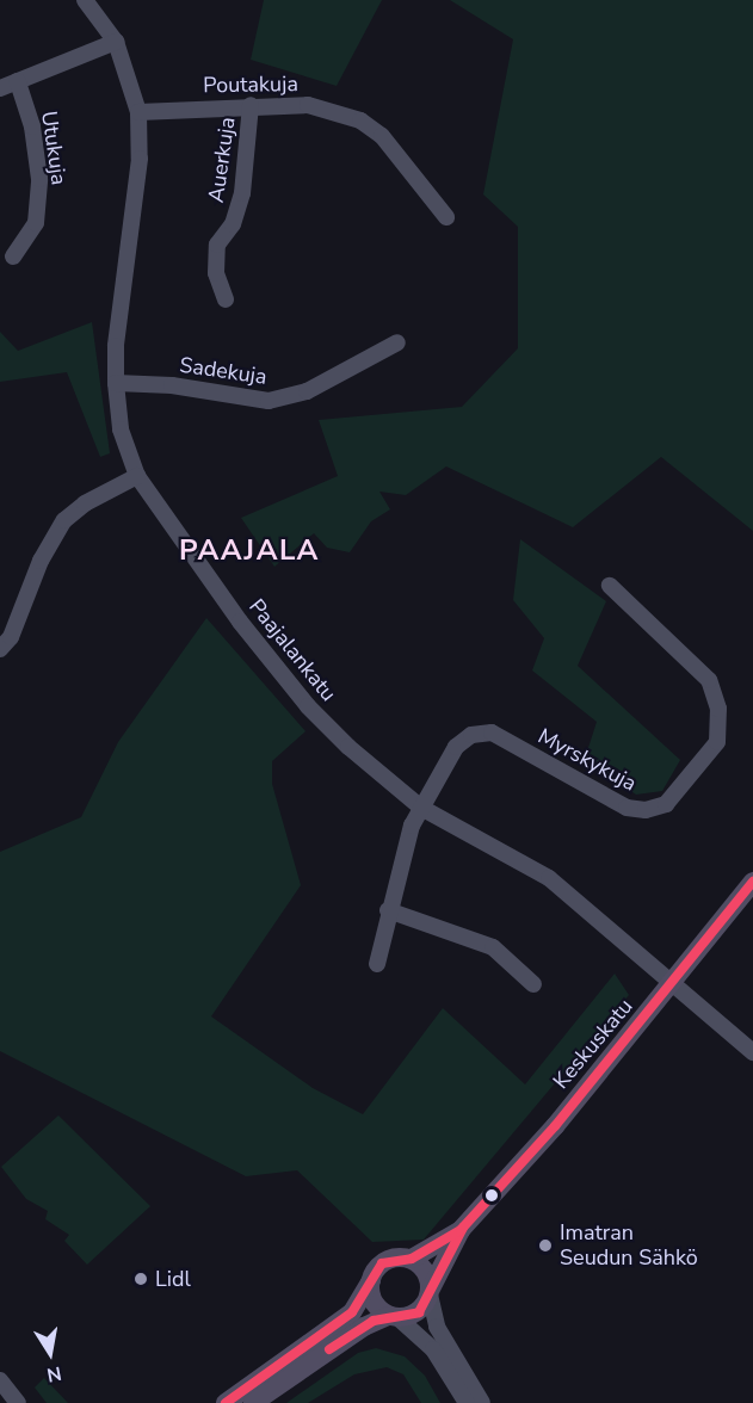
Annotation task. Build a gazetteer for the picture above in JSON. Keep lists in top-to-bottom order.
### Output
{
  "streets": {
    "main road": ["Keskuskatu"],
    "street": [
      "Poutakuja",
      "Utukuja",
      "Auerkuja",
      "Sadekuja",
      "Paajalankatu",
      "Myrskykuja"
    ]
  },
  "crossings": [
    ["Poutakuja", "Auerkuja"],
    ["Poutakuja", "Paajalankatu"],
    ["Sadekuja", "Paajalankatu"],
    ["Paajalankatu", "Myrskykuja"],
    ["Paajalankatu", "Keskuskatu"]
  ],
  "districts": ["PAAJALA"],
  "places": ["Imatran Seudun Sähkö", "Lidl"],
  "north": "bottom"
}
